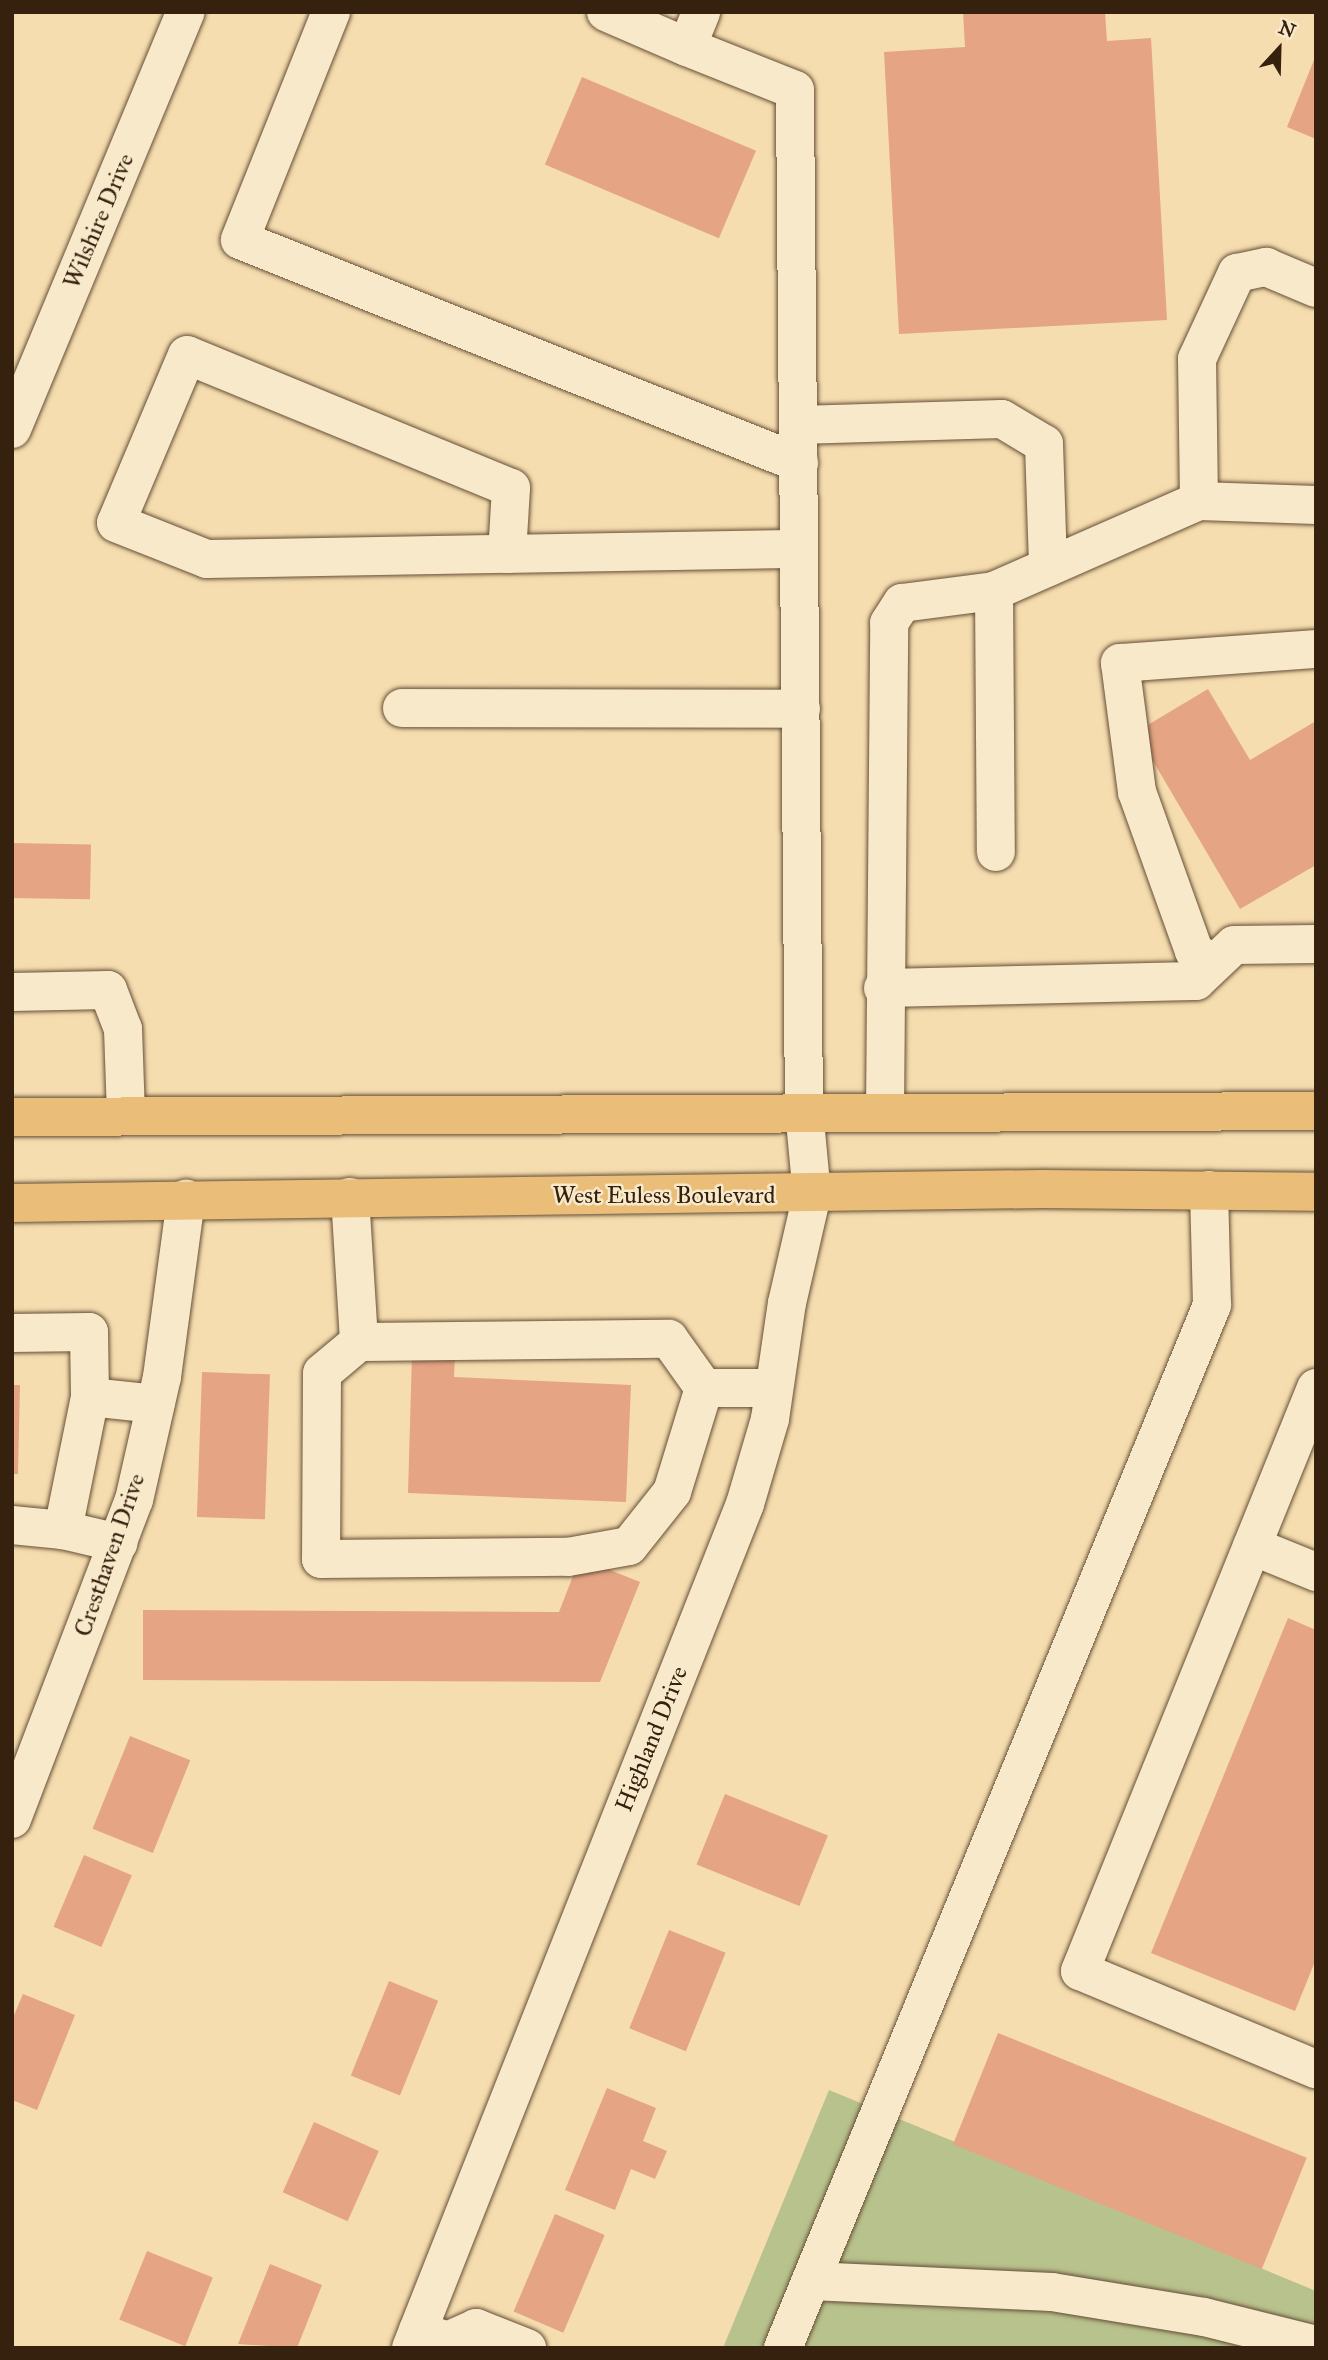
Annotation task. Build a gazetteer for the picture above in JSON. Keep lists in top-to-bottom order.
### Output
{
  "streets": {
    "main road": ["West Euless Boulevard"],
    "street": ["Wilshire Drive", "Cresthaven Drive", "Highland Drive"]
  },
  "crossings": [
    ["West Euless Boulevard", "Cresthaven Drive"],
    ["West Euless Boulevard", "Highland Drive"]
  ],
  "north": "top"
}
